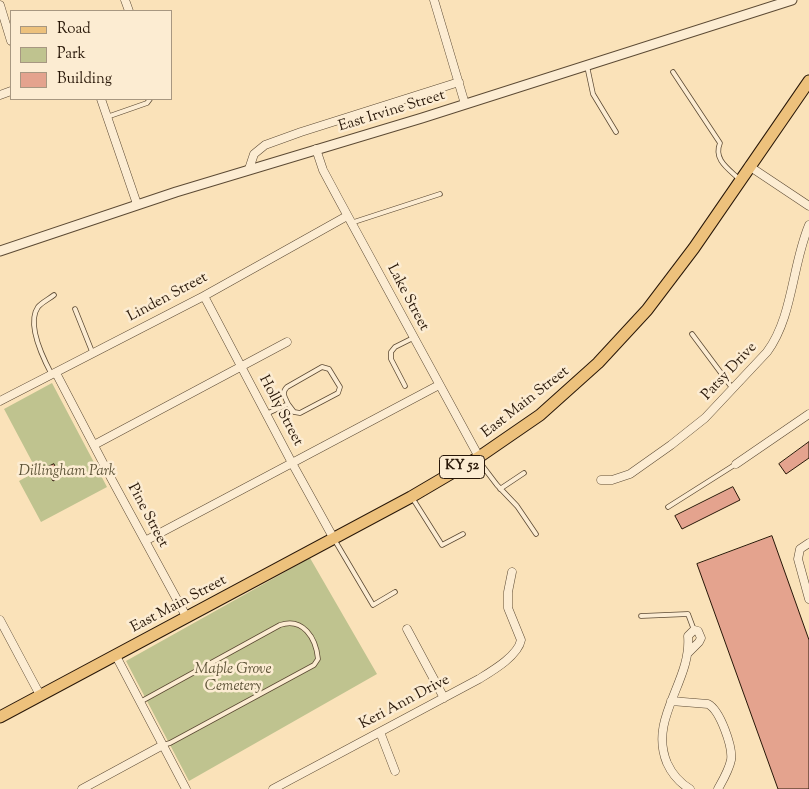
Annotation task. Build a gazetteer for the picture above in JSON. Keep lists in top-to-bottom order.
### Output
{
  "streets": {
    "main road": ["East Main Street", "KY 52"],
    "street": [
      "East Irvine Street",
      "Linden Street",
      "Lake Street",
      "Patsy Drive",
      "Holly Street",
      "Pine Street",
      "Keri Ann Drive"
    ]
  },
  "crossings": [
    ["East Irvine Street", "Lake Street"],
    ["Linden Street", "Lake Street"],
    ["Linden Street", "Holly Street"],
    ["Linden Street", "Pine Street"],
    ["Lake Street", "East Main Street"],
    ["East Main Street", "Holly Street"],
    ["East Main Street", "Pine Street"]
  ],
  "parks": ["Dillingham Park", "Maple Grove Cemetery"],
  "legend": ["Road", "Park", "Building"]
}
